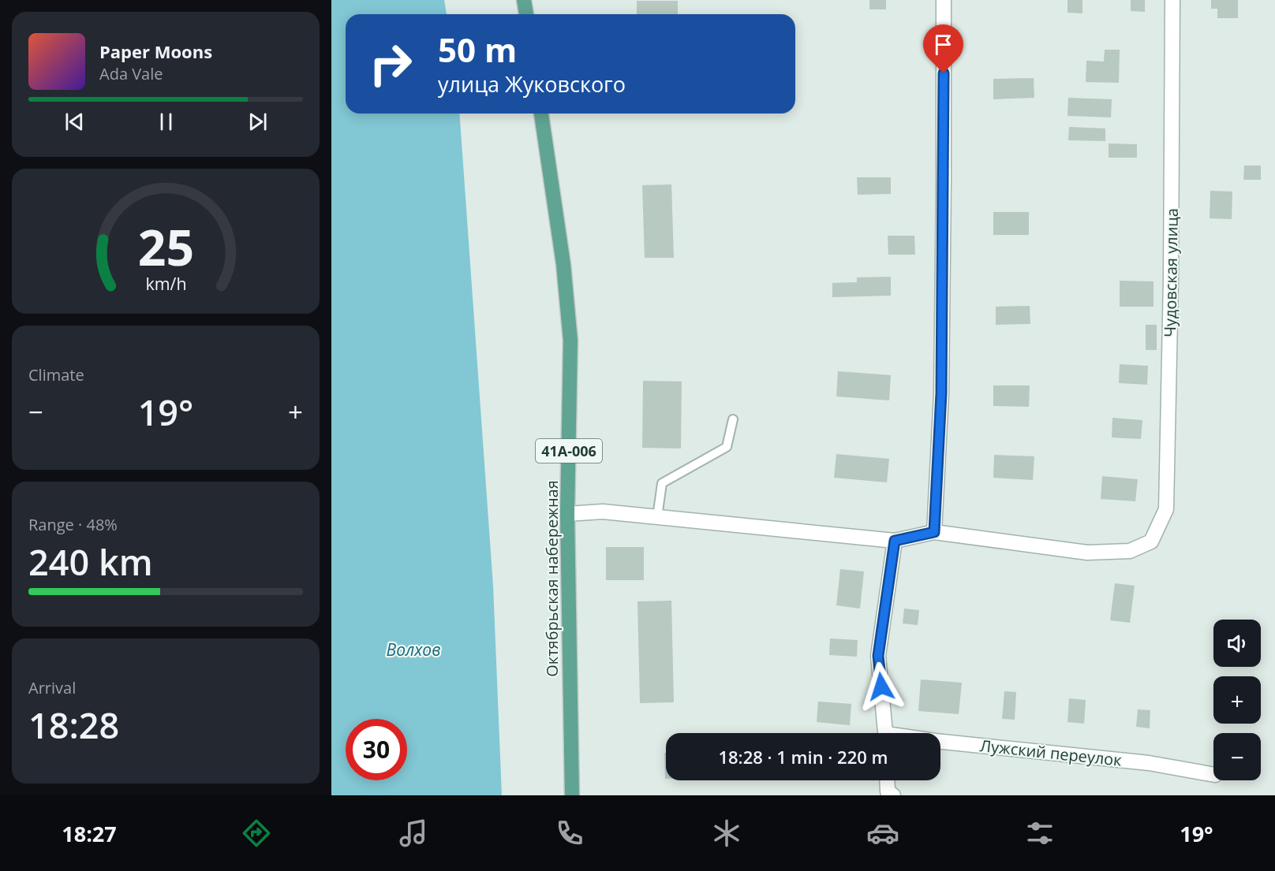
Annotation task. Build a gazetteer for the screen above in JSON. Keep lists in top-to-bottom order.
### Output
{
  "streets": {
    "main road": ["41А-006", "Октябрьская набережная"],
    "street": ["Чудовская улица", "Лужский переулок"]
  },
  "water": ["Волхов"],
  "page": {
    "turn": ["50 m", "улица Жуковского"],
    "song": ["Paper Moons", "Ada Vale"],
    "tile": [
      "Climate",
      ["Range · 48%", "240 km"],
      ["Arrival", "18:28"]
    ],
    "heat": ["−", "19°", "+"],
    "map_buttons": ["+", "−"],
    "limit": "30",
    "trip": "18:28 · 1 min · 220 m",
    "tabs": ["18:27", "19°"],
    "gauge": ["25", "km/h"]
  }
}
